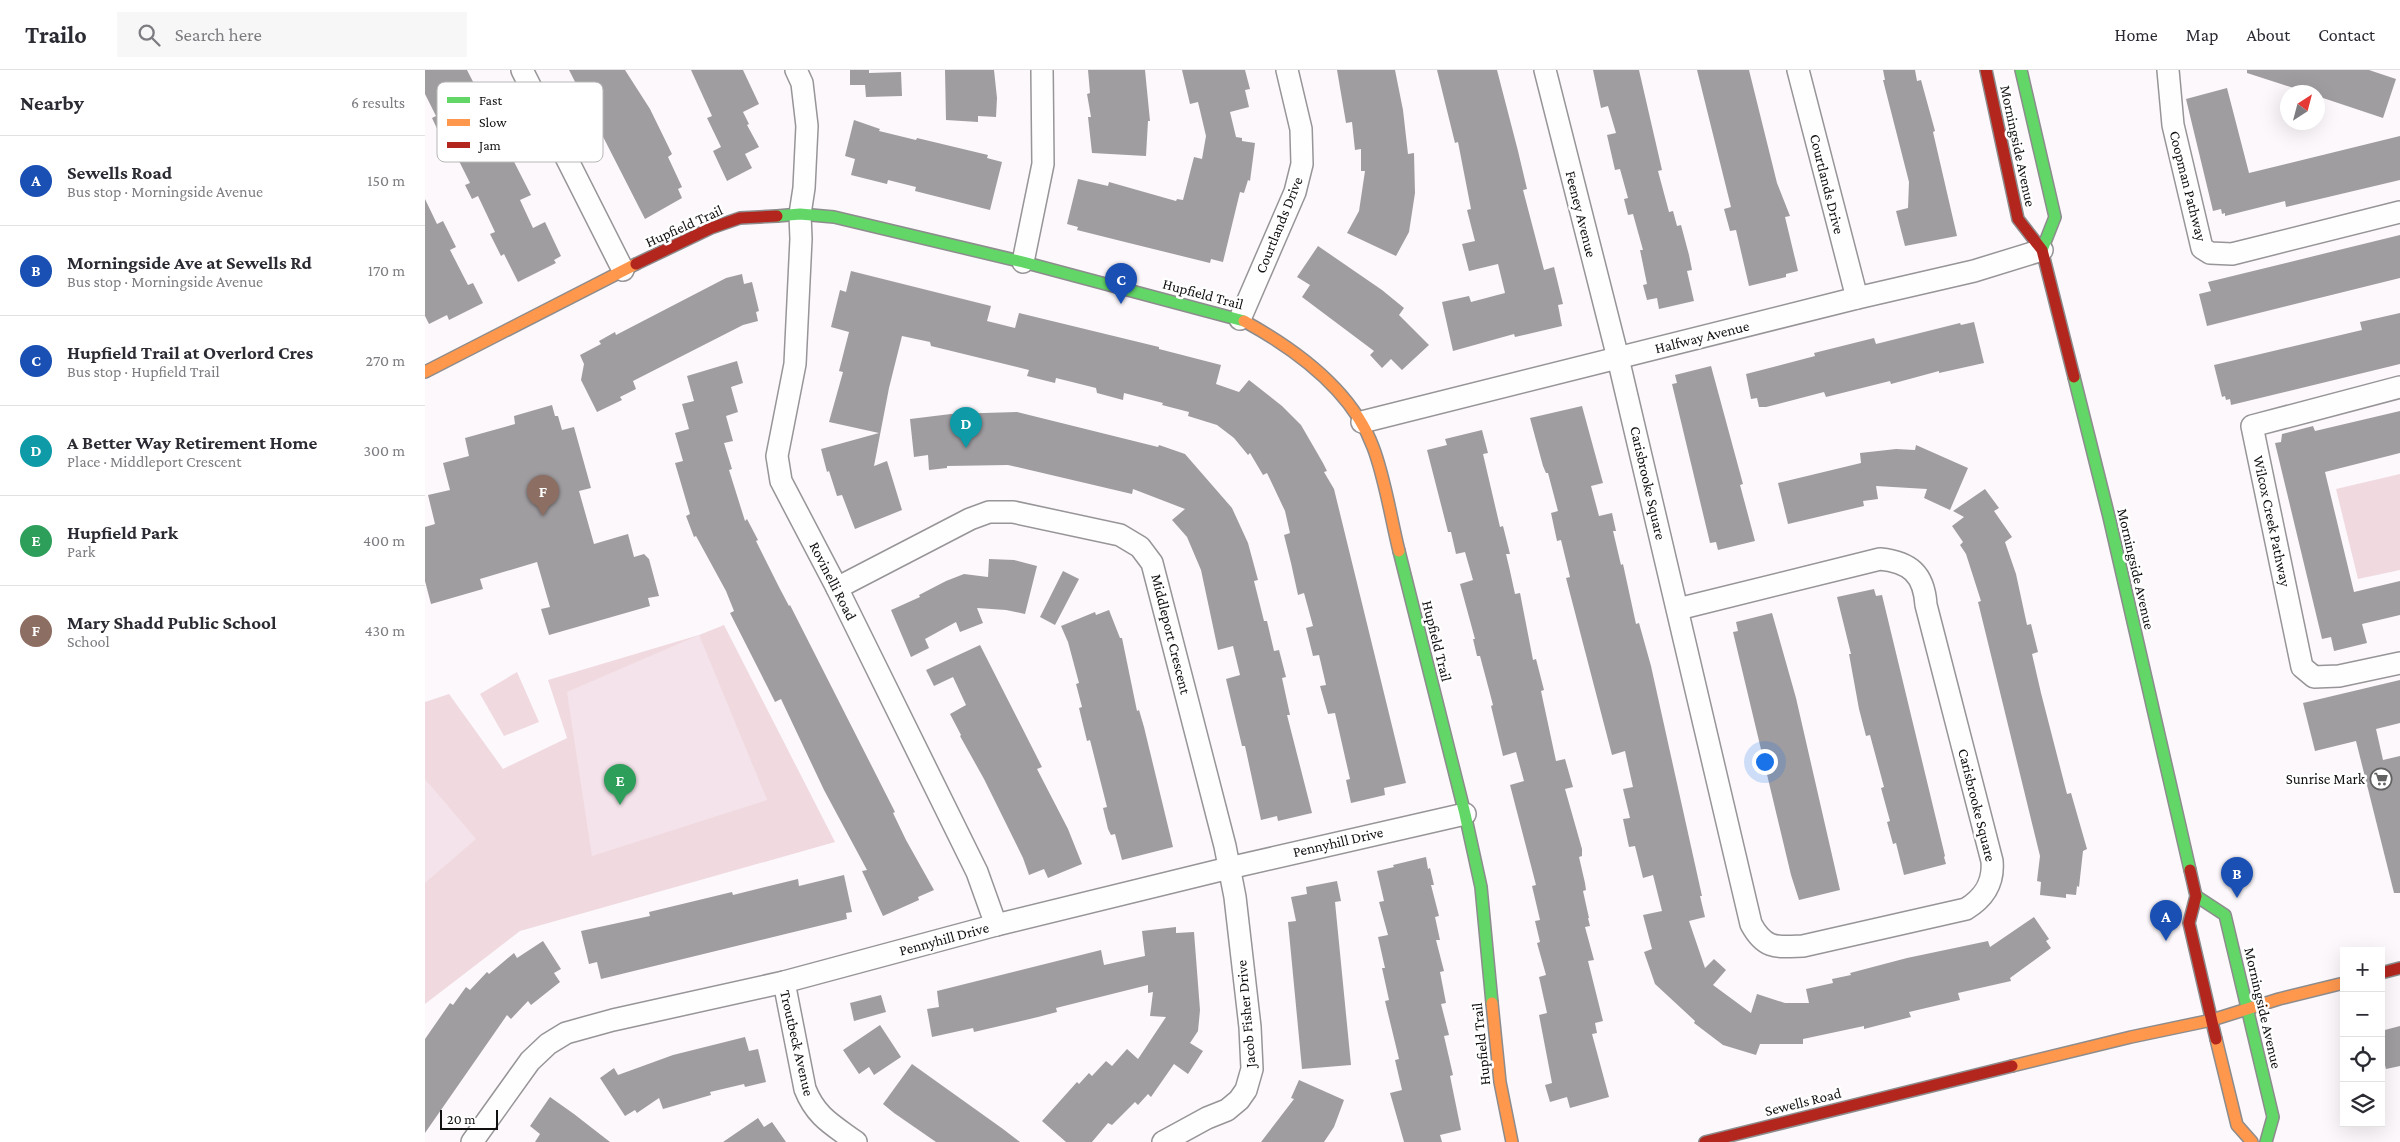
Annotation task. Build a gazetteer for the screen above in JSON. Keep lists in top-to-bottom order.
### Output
{
  "streets": {
    "street": [
      "Morningside Avenue",
      "Courtlands Drive",
      "Coopman Pathway",
      "Feeney Avenue",
      "Hupfield Trail",
      "Halfway Avenue",
      "Carisbrooke Square",
      "Wilcox Creek Pathway",
      "Rovinelli Road",
      "Middleport Crescent",
      "Pennyhill Drive",
      "Jacob Fisher Drive",
      "Troutbeck Avenue",
      "Sewells Road"
    ]
  },
  "crossings": [
    ["Morningside Avenue", "Halfway Avenue"],
    ["Morningside Avenue", "Sewells Road"],
    ["Courtlands Drive", "Hupfield Trail"],
    ["Courtlands Drive", "Halfway Avenue"],
    ["Feeney Avenue", "Halfway Avenue"],
    ["Feeney Avenue", "Carisbrooke Square"],
    ["Hupfield Trail", "Halfway Avenue"],
    ["Hupfield Trail", "Rovinelli Road"],
    ["Hupfield Trail", "Pennyhill Drive"],
    ["Halfway Avenue", "Carisbrooke Square"],
    ["Rovinelli Road", "Middleport Crescent"],
    ["Rovinelli Road", "Pennyhill Drive"],
    ["Middleport Crescent", "Pennyhill Drive"],
    ["Middleport Crescent", "Jacob Fisher Drive"],
    ["Pennyhill Drive", "Jacob Fisher Drive"],
    ["Pennyhill Drive", "Troutbeck Avenue"]
  ],
  "places": {
    "supermarket": ["Sunrise Mark"]
  },
  "legend": ["Fast", "Slow", "Jam"],
  "scale_bar": "20 m",
  "north": "top right",
  "page": {
    "header": "Trailo",
    "search": "Search here",
    "nav": [
      "Home",
      "Map",
      "About",
      "Contact"
    ],
    "heading": ["Nearby", "6 results"],
    "list": [
      {
        "mark": "A",
        "name": "Sewells Road",
        "note": "Bus stop · Morningside Avenue",
        "value": "150 m"
      },
      {
        "mark": "B",
        "name": "Morningside Ave at Sewells Rd",
        "note": "Bus stop · Morningside Avenue",
        "value": "170 m"
      },
      {
        "mark": "C",
        "name": "Hupfield Trail at Overlord Cres",
        "note": "Bus stop · Hupfield Trail",
        "value": "270 m"
      },
      {
        "mark": "D",
        "name": "A Better Way Retirement Home",
        "note": "Place · Middleport Crescent",
        "value": "300 m"
      },
      {
        "mark": "E",
        "name": "Hupfield Park",
        "note": "Park",
        "value": "400 m"
      },
      {
        "mark": "F",
        "name": "Mary Shadd Public School",
        "note": "School",
        "value": "430 m"
      }
    ],
    "pins": [
      "C",
      "D",
      "F",
      "E",
      "B",
      "A"
    ],
    "map_buttons": ["+", "−"],
    "scale": "20 m"
  }
}
